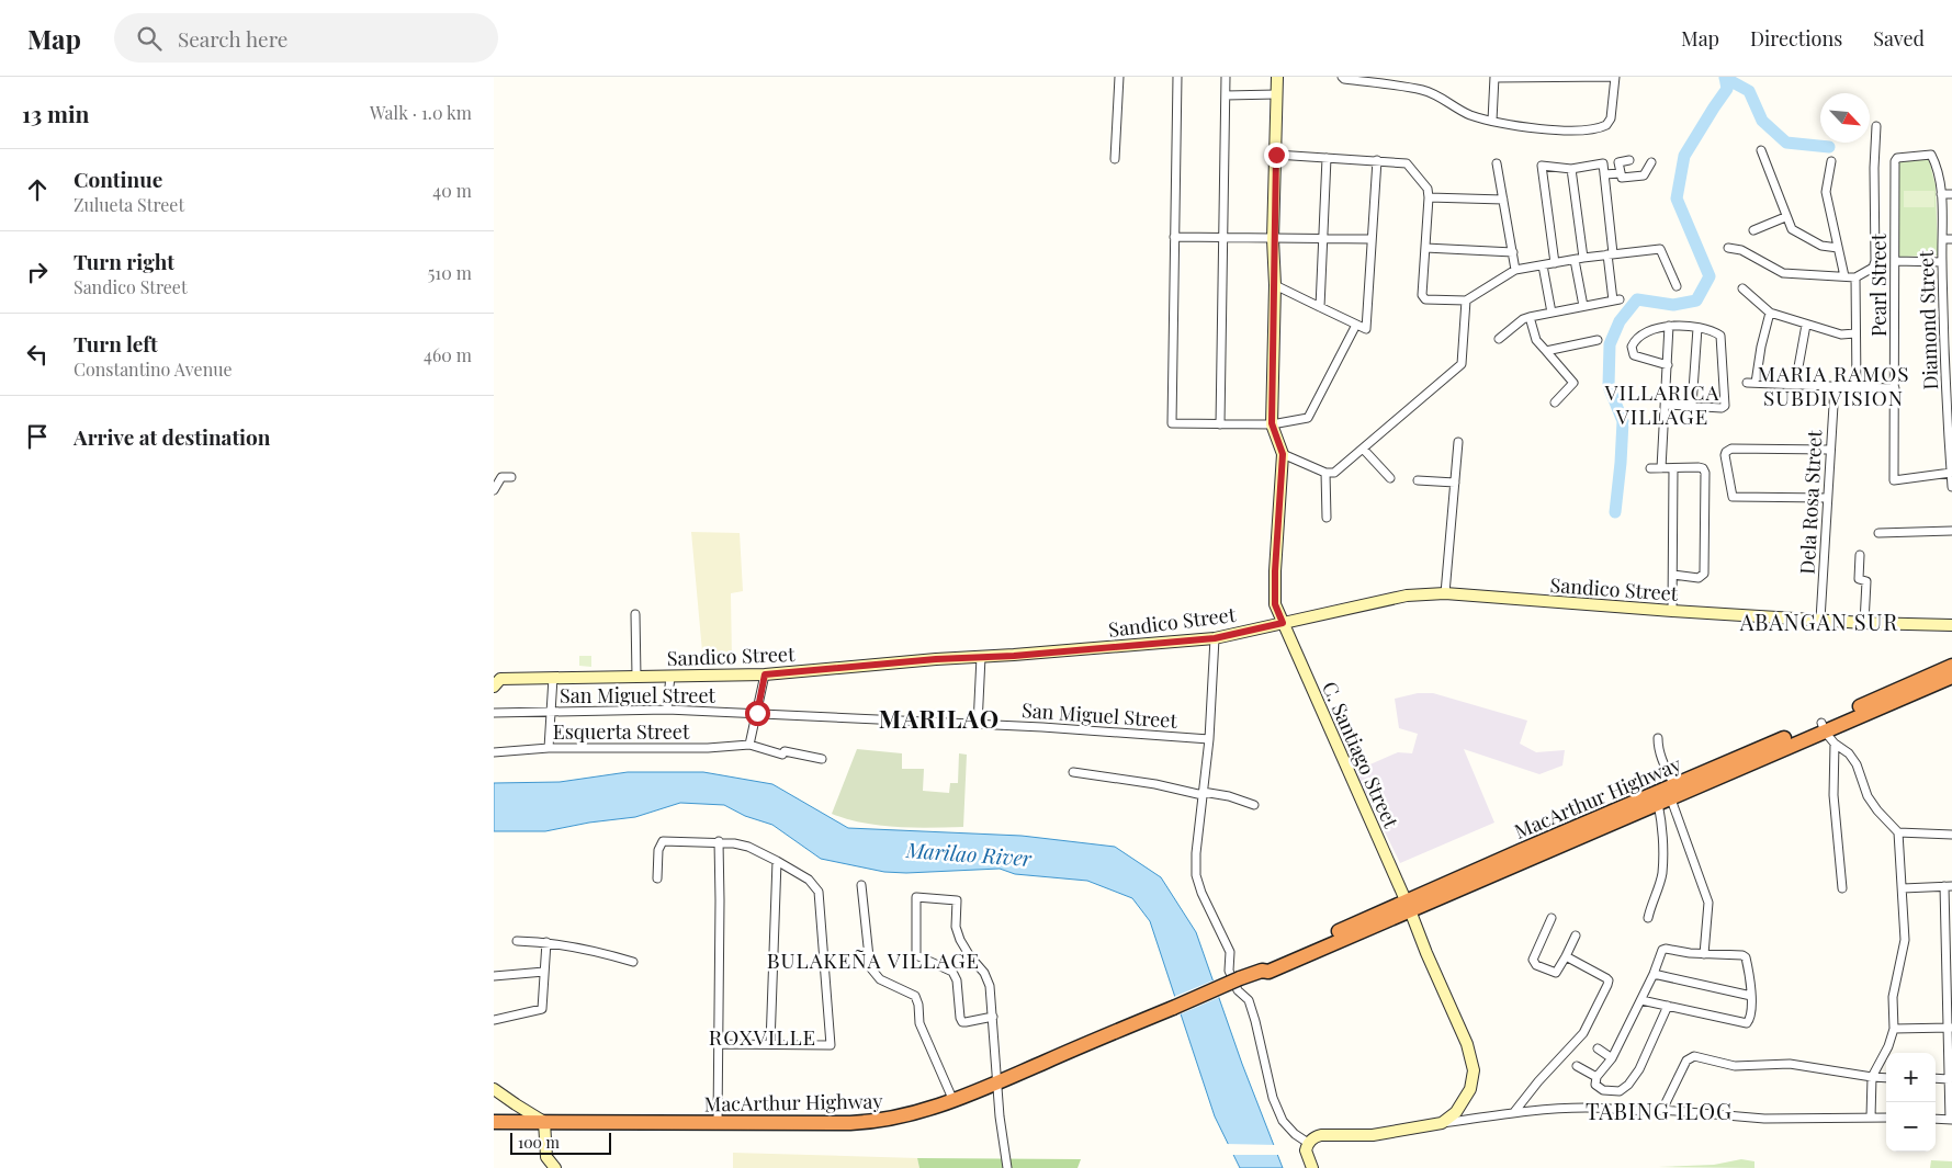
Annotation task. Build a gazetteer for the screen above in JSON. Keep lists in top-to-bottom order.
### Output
{
  "streets": {
    "highway": ["MacArthur Highway"],
    "main road": ["Sandico Street", "C. Santiago Street"],
    "street": [
      "Pearl Street",
      "Diamond Street",
      "Dela Rosa Street",
      "San Miguel Street",
      "Esquerta Street"
    ]
  },
  "crossings": [
    ["Pearl Street", "Diamond Street"],
    ["Dela Rosa Street", "Sandico Street"],
    ["Sandico Street", "C. Santiago Street"],
    ["C. Santiago Street", "MacArthur Highway"]
  ],
  "districts": [
    "MARIA RAMOS SUBDIVISION",
    "VILLARICA VILLAGE",
    "ABANGAN SUR",
    "MARILAO",
    "BULAKEÑA VILLAGE",
    "ROXVILLE",
    "TABING ILOG"
  ],
  "water": ["Marilao River"],
  "scale_bar": "100 m",
  "north": "bottom right",
  "page": {
    "header": "Map",
    "search": "Search here",
    "nav": ["Map", "Directions", "Saved"],
    "heading": ["13 min", "Walk · 1.0 km"],
    "list": [
      ["Continue", "Zulueta Street", "40 m"],
      ["Turn right", "Sandico Street", "510 m"],
      ["Turn left", "Constantino Avenue", "460 m"],
      "Arrive at destination"
    ],
    "map_buttons": ["+", "−"],
    "scale": "100 m"
  }
}
